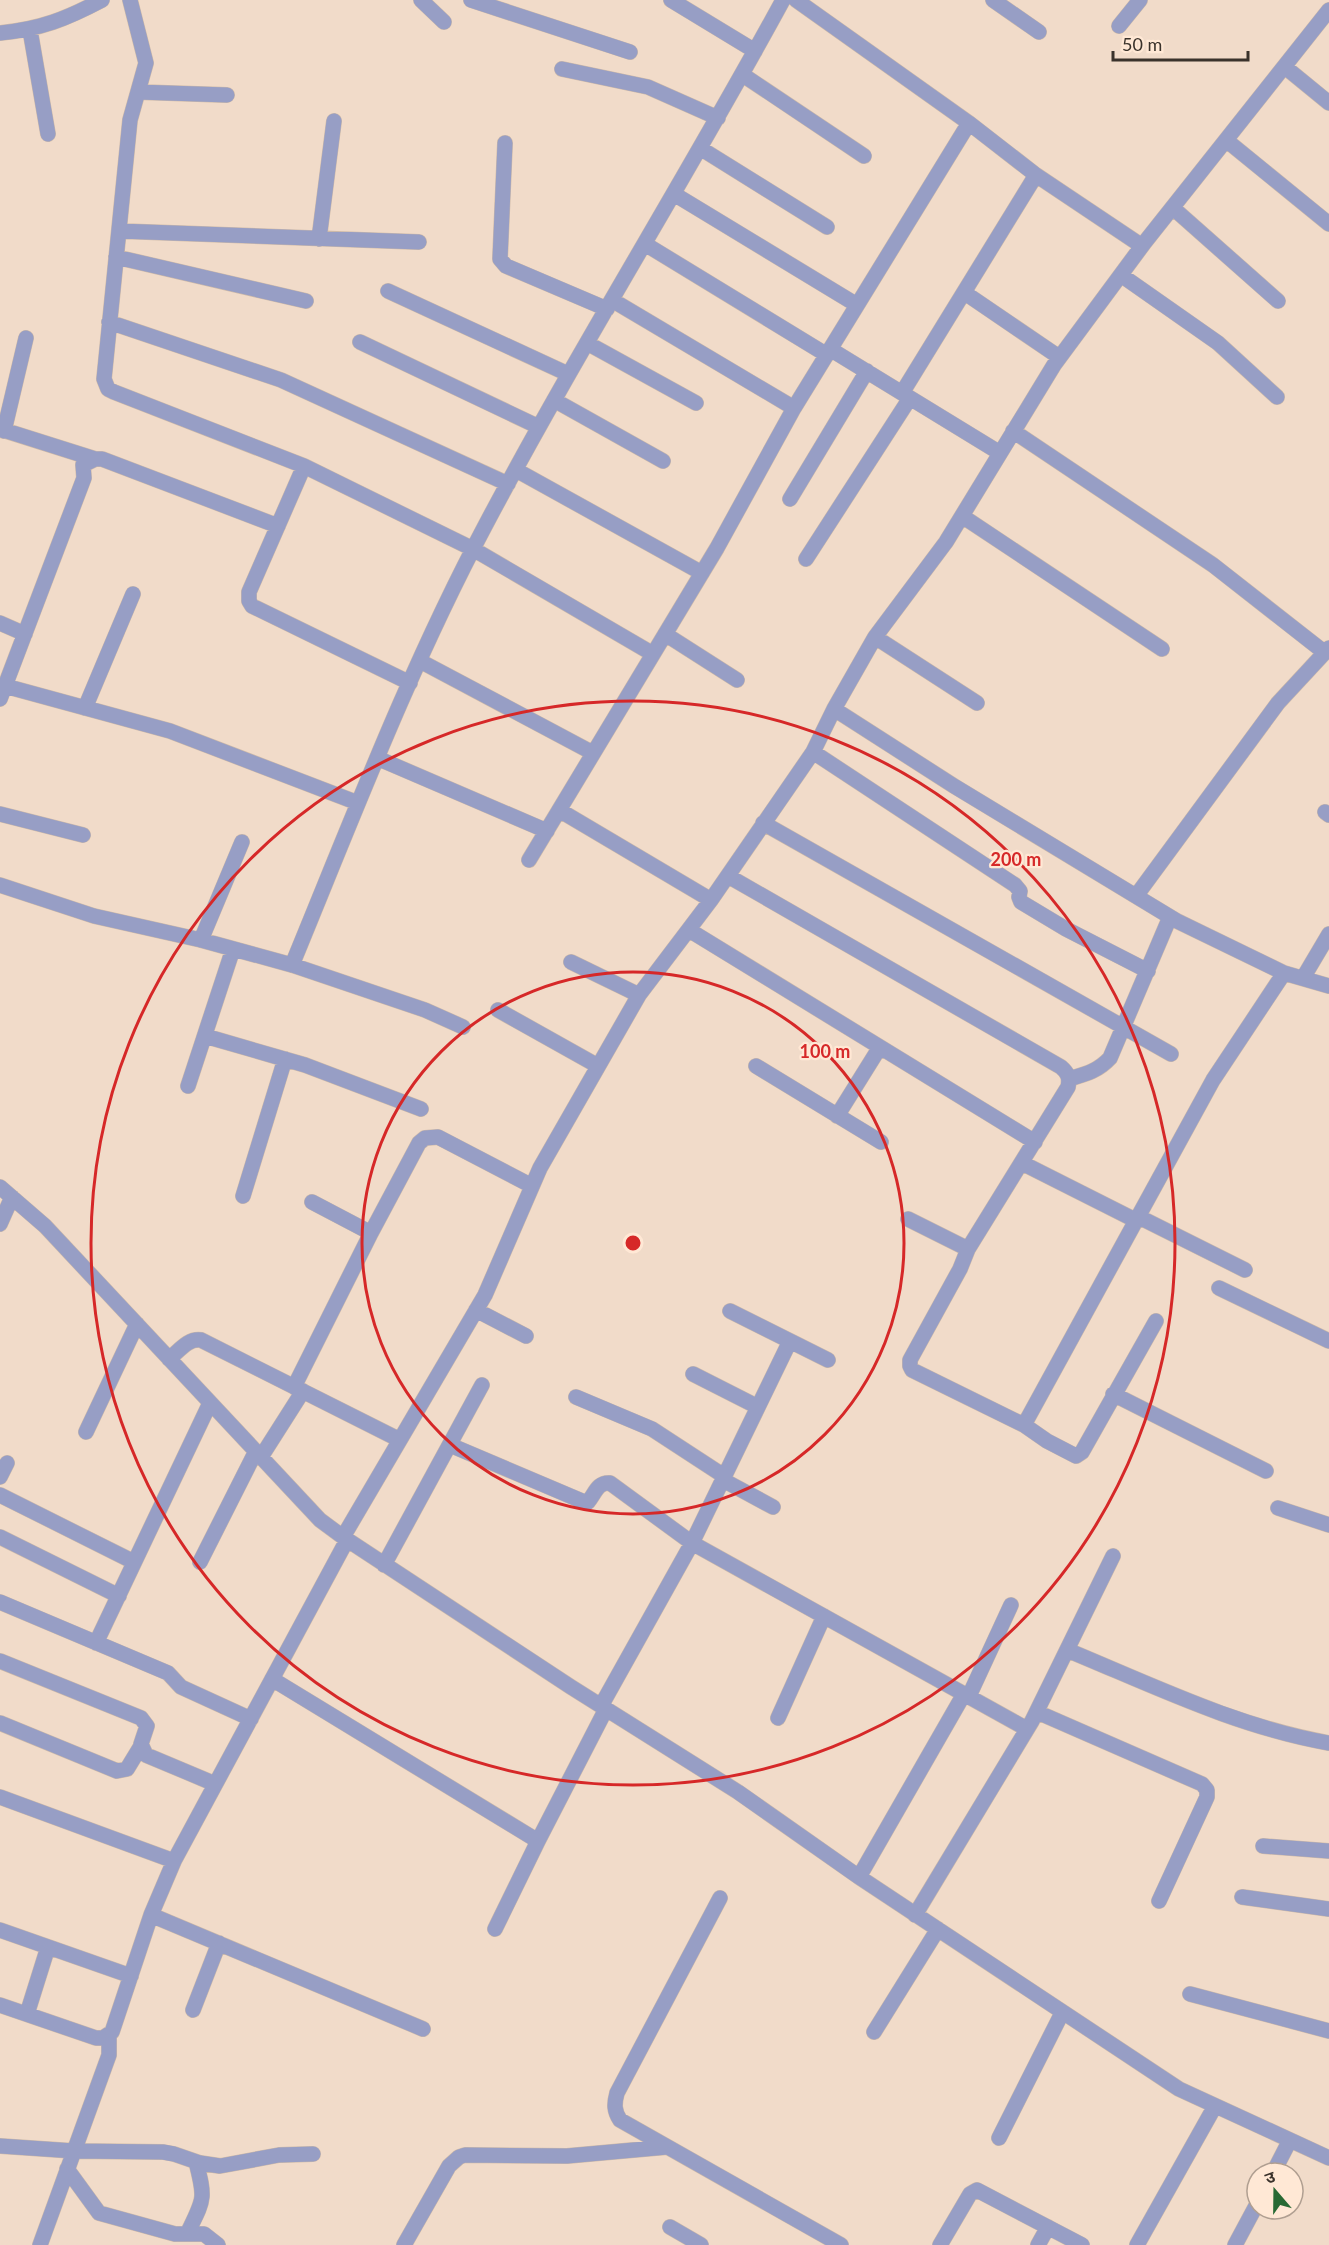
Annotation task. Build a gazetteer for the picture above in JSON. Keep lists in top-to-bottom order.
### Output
{
  "scale_bar": "50 m",
  "north": "top",
  "rings": ["200 m", "100 m"]
}
